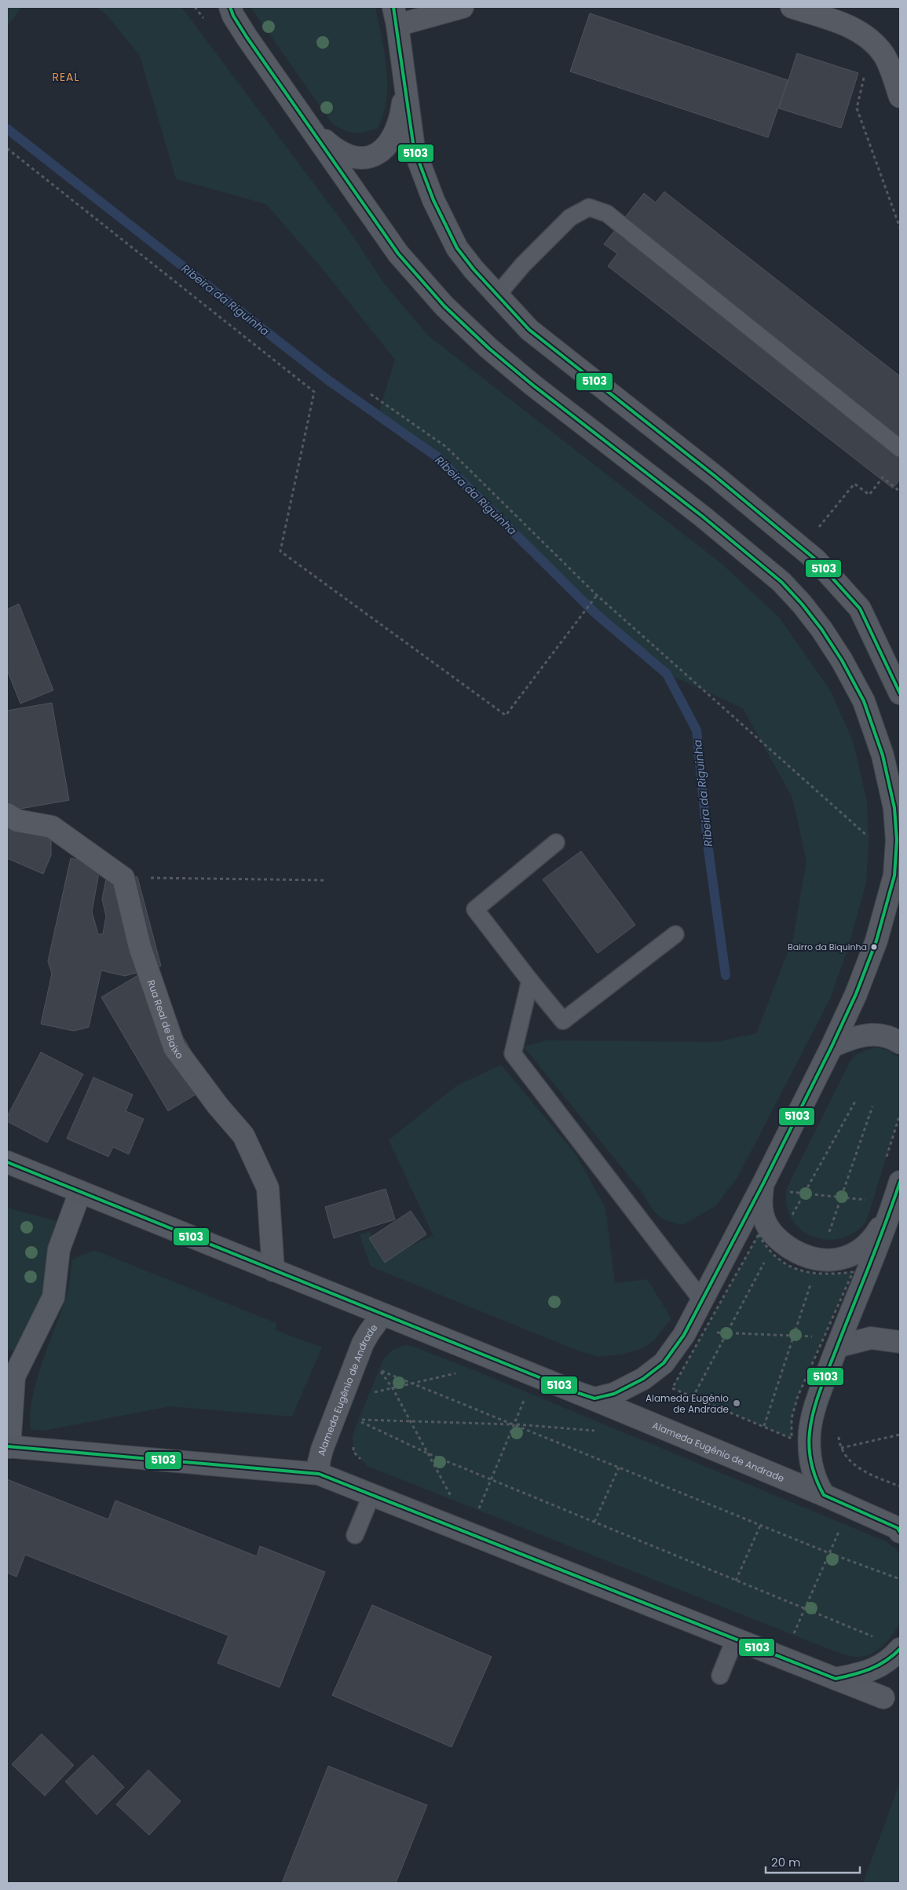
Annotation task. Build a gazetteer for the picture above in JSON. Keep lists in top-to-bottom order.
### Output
{
  "streets": {
    "street": ["Rua Real de Baixo", "Alameda Eugênio de Andrade"]
  },
  "districts": ["REAL"],
  "water": ["Ribeira da Riguinha"],
  "places": ["Bairro da Biquinha", "Alameda Eugénio de Andrade"],
  "lines": ["transit line 5103"],
  "scale_bar": "20 m"
}
